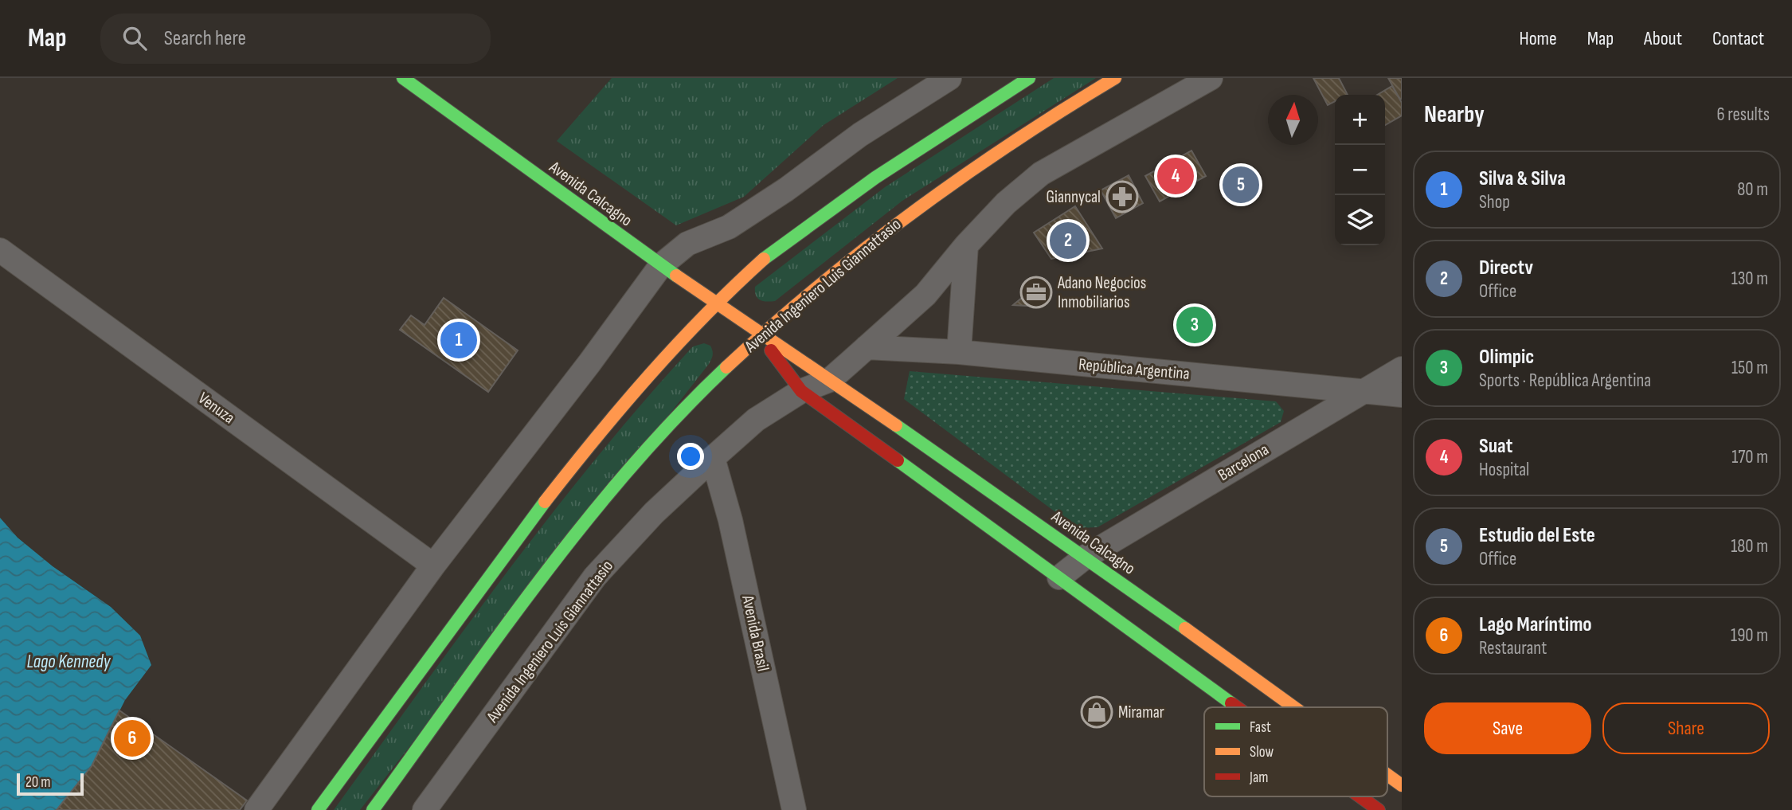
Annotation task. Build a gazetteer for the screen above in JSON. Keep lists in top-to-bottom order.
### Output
{
  "streets": {
    "main road": ["Avenida Calcagno", "Avenida Ingeniero Luis Giannattasio"],
    "street": [
      "República Argentina",
      "Venuza",
      "Barcelona",
      "Avenida Brasil"
    ]
  },
  "crossings": [
    ["Avenida Calcagno", "Avenida Ingeniero Luis Giannattasio"],
    ["Avenida Calcagno", "Barcelona"],
    ["Avenida Ingeniero Luis Giannattasio", "República Argentina"],
    ["Avenida Ingeniero Luis Giannattasio", "Avenida Brasil"],
    ["República Argentina", "Barcelona"]
  ],
  "water": ["Lago Kennedy"],
  "places": {
    "pharmacy": ["Giannycal"],
    "office": ["Adano Negocios Inmobiliarios"],
    "shop": ["Miramar"]
  },
  "legend": ["Fast", "Slow", "Jam"],
  "scale_bar": "20 m",
  "north": "top",
  "page": {
    "header": "Map",
    "search": "Search here",
    "nav": [
      "Home",
      "Map",
      "About",
      "Contact"
    ],
    "heading": ["Nearby", "6 results"],
    "map_buttons": ["+", "−"],
    "list": [
      {
        "mark": "1",
        "name": "Silva & Silva",
        "note": "Shop",
        "value": "80 m"
      },
      {
        "mark": "2",
        "name": "Directv",
        "note": "Office",
        "value": "130 m"
      },
      {
        "mark": "3",
        "name": "Olimpic",
        "note": "Sports · República Argentina",
        "value": "150 m"
      },
      {
        "mark": "4",
        "name": "Suat",
        "note": "Hospital",
        "value": "170 m"
      },
      {
        "mark": "5",
        "name": "Estudio del Este",
        "note": "Office",
        "value": "180 m"
      },
      {
        "mark": "6",
        "name": "Lago Maríntimo",
        "note": "Restaurant",
        "value": "190 m"
      }
    ],
    "pins": [
      "4",
      "5",
      "2",
      "3",
      "1",
      "6"
    ],
    "buttons": ["Save", "Share"],
    "scale": "20 m"
  }
}
